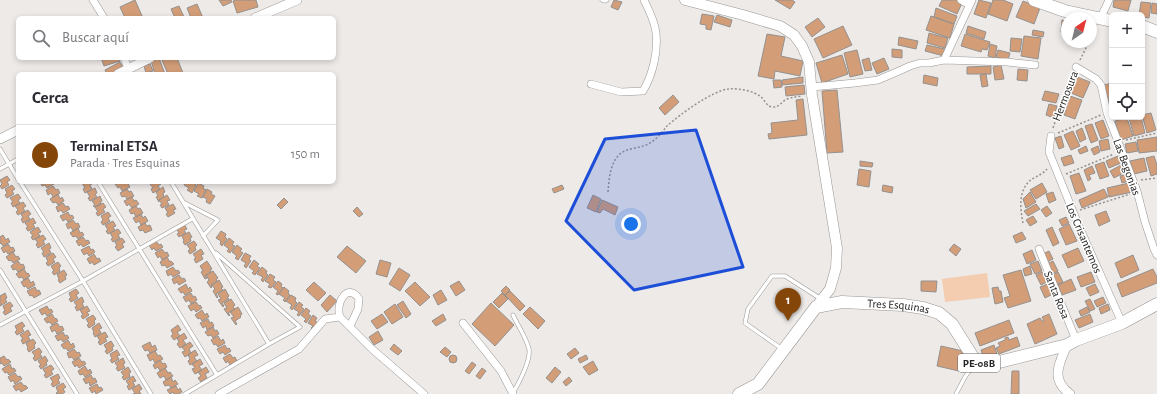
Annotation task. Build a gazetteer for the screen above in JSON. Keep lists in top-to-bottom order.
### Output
{
  "streets": {
    "highway": ["Tres Esquinas", "PE-08B"],
    "street": [
      "Hermosura",
      "Las Begonias",
      "Los Crisantemos",
      "Santa Rosa"
    ]
  },
  "crossings": [
    ["Hermosura", "Las Begonias"],
    ["Hermosura", "Los Crisantemos"],
    ["Los Crisantemos", "PE-08B"],
    ["Santa Rosa", "PE-08B"],
    ["Tres Esquinas", "PE-08B"]
  ],
  "north": "top right",
  "page": {
    "map_buttons": ["+", "−"],
    "search": "Buscar aquí",
    "heading": "Cerca",
    "list": [
      {
        "mark": "1",
        "name": "Terminal ETSA",
        "note": "Parada · Tres Esquinas",
        "value": "150 m"
      }
    ],
    "pins": "1"
  }
}
